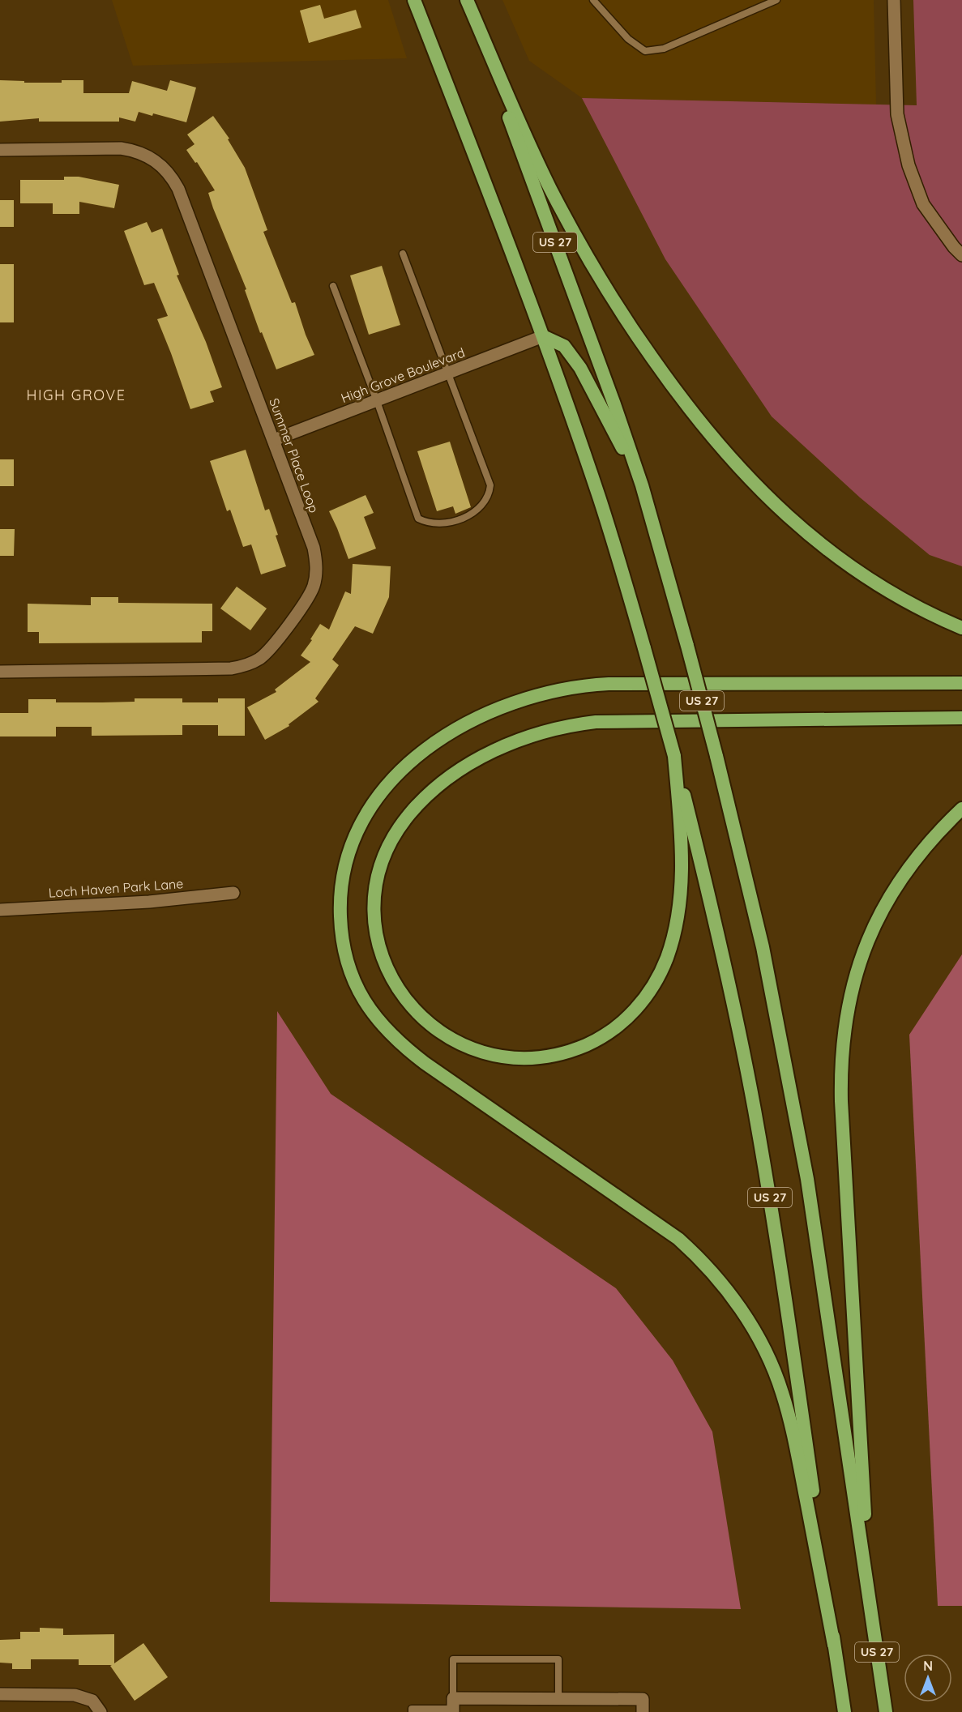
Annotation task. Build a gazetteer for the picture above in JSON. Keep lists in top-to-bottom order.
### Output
{
  "streets": {
    "highway": ["US 27"],
    "street": ["High Grove Boulevard", "Summer Place Loop", "Loch Haven Park Lane"]
  },
  "crossings": [
    ["US 27", "High Grove Boulevard"],
    ["High Grove Boulevard", "Summer Place Loop"]
  ],
  "districts": ["HIGH GROVE"],
  "north": "top"
}
